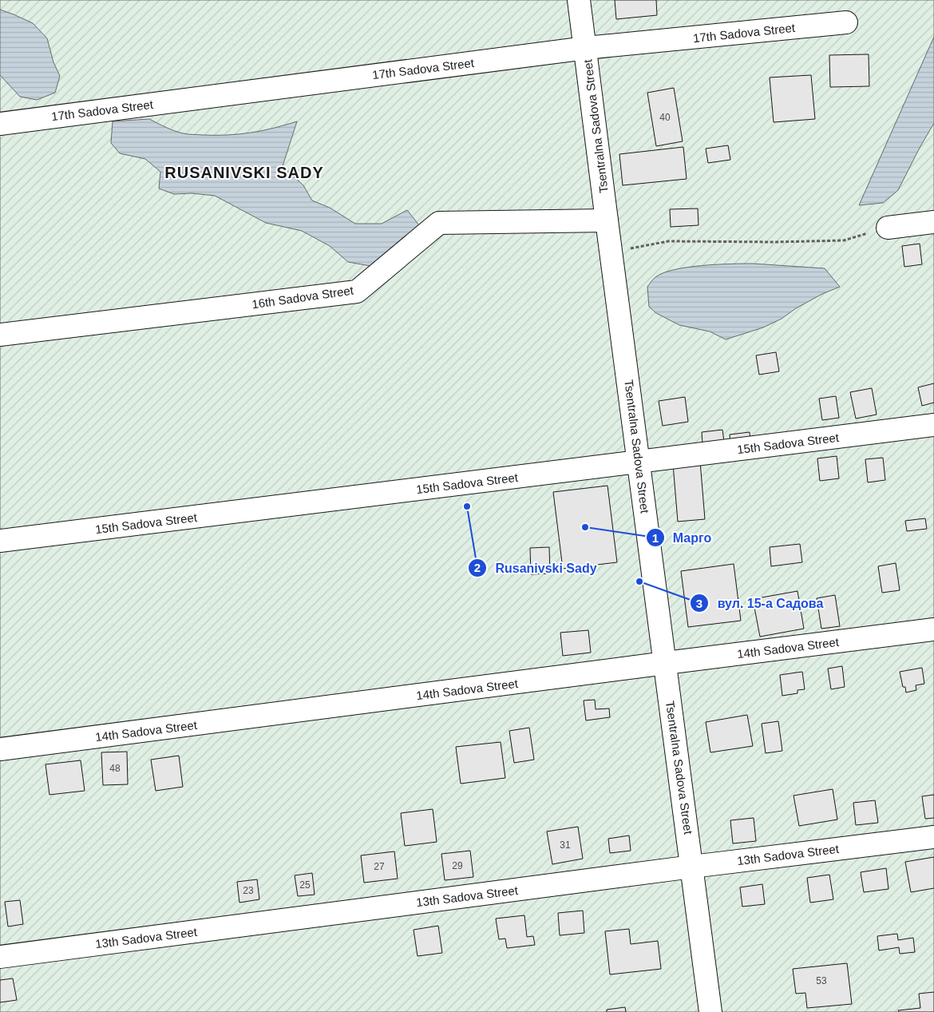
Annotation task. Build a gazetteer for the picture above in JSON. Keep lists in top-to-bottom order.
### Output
{
  "streets": {
    "street": [
      "17th Sadova Street",
      "Tsentralna Sadova Street",
      "16th Sadova Street",
      "15th Sadova Street",
      "14th Sadova Street",
      "13th Sadova Street"
    ]
  },
  "crossings": [
    ["17th Sadova Street", "Tsentralna Sadova Street"],
    ["Tsentralna Sadova Street", "16th Sadova Street"],
    ["Tsentralna Sadova Street", "15th Sadova Street"],
    ["Tsentralna Sadova Street", "14th Sadova Street"],
    ["Tsentralna Sadova Street", "13th Sadova Street"]
  ],
  "districts": ["RUSANIVSKI SADY"],
  "places": ["Rusanivski Sady", "Марго", "вул. 15-а Садова"],
  "house_numbers": [
    "40",
    "48",
    "31",
    "29",
    "27",
    "25",
    "23",
    "53"
  ]
}
